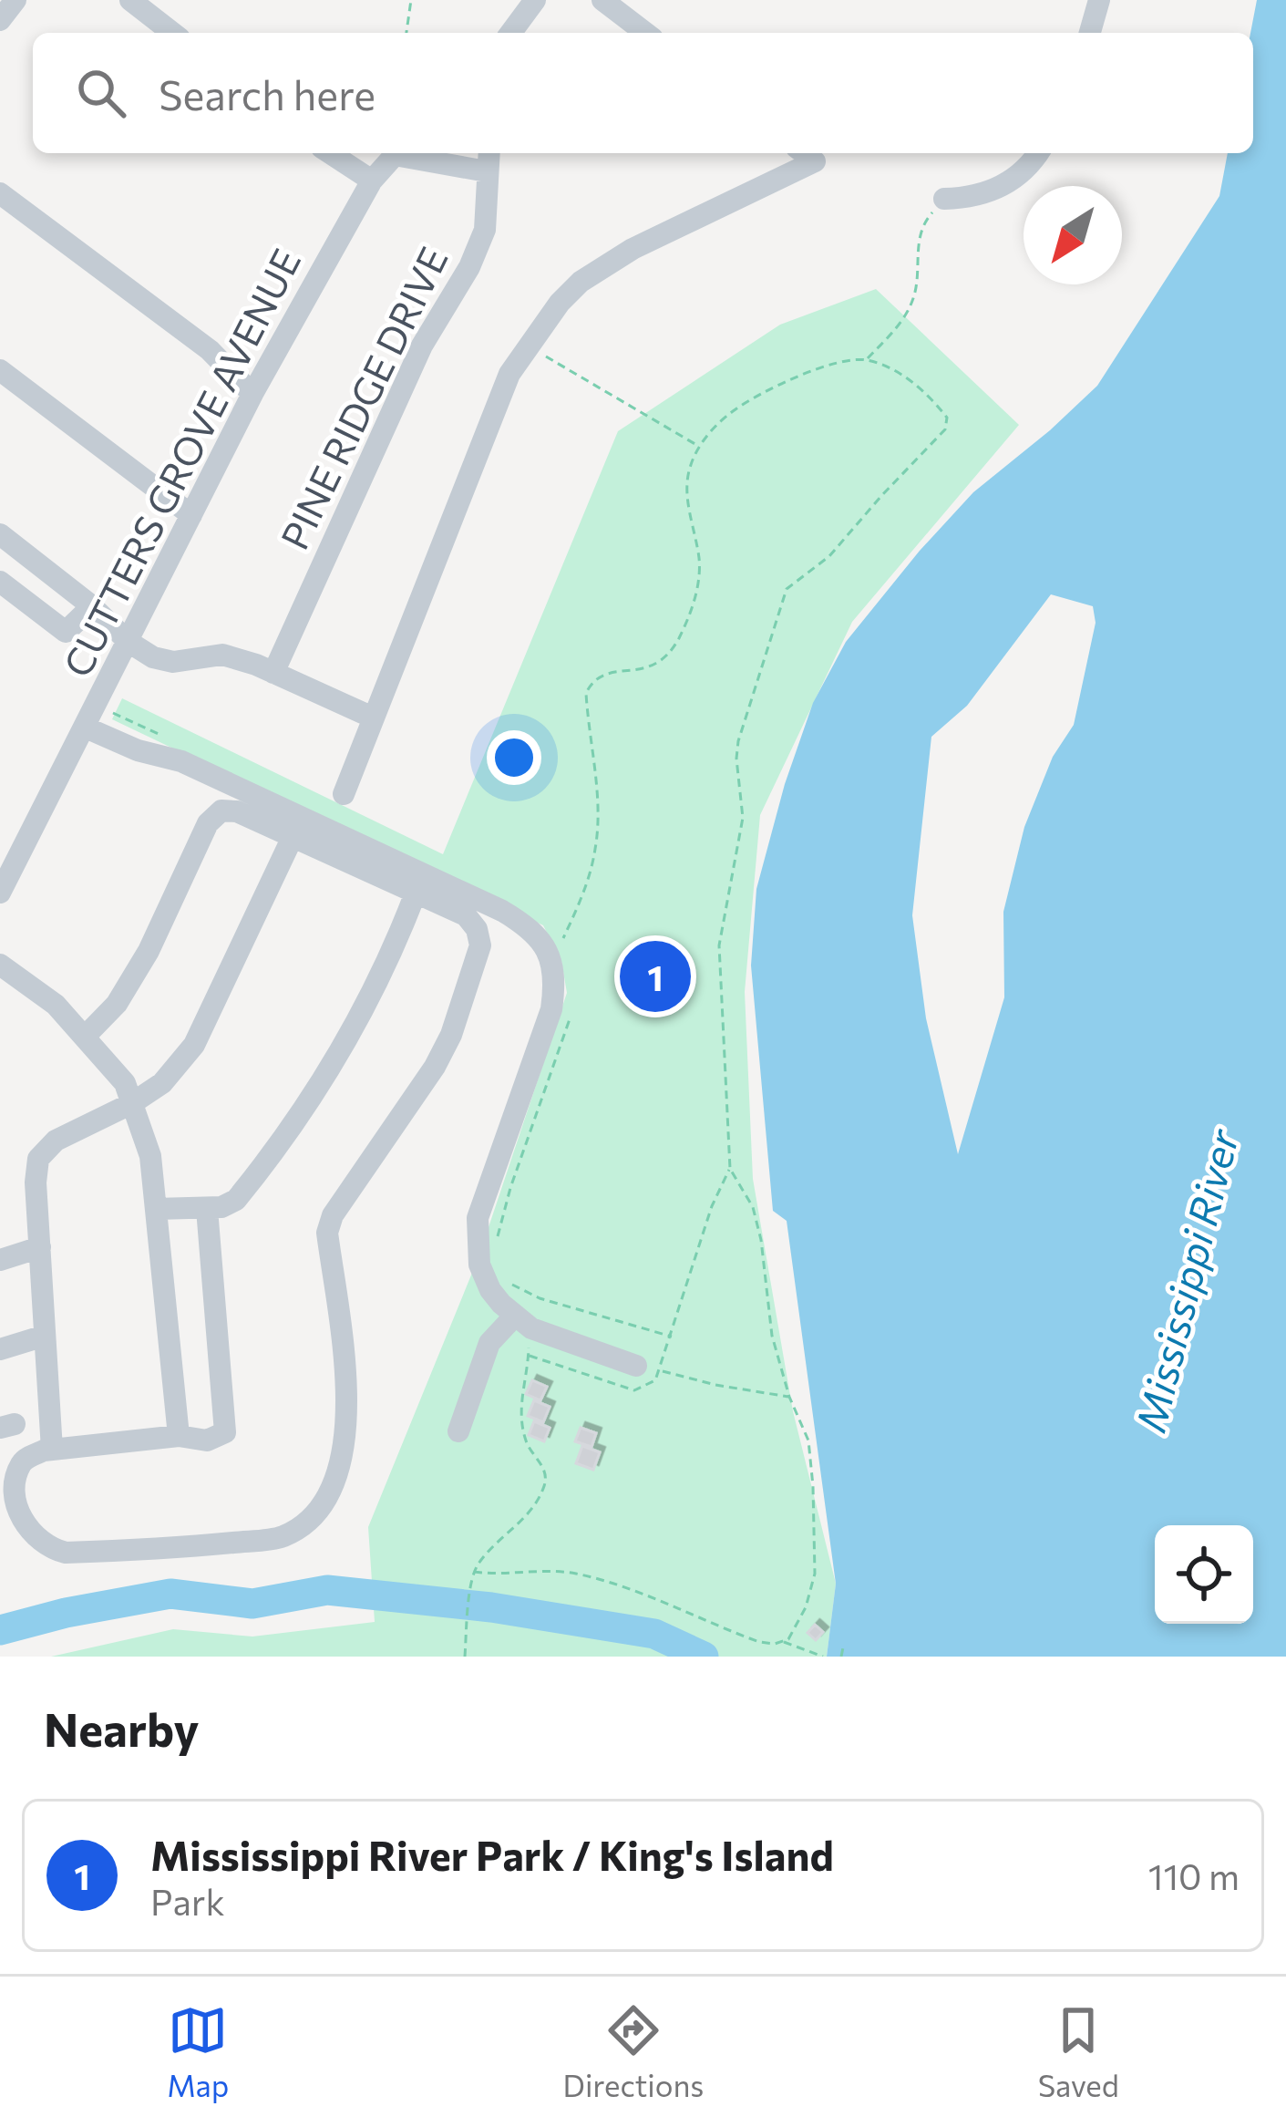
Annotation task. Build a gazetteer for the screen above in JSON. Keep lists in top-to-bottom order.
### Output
{
  "streets": {
    "street": ["PINE RIDGE DRIVE", "CUTTERS GROVE AVENUE"]
  },
  "water": ["Mississippi River"],
  "north": "bottom left",
  "page": {
    "search": "Search here",
    "pins": "1",
    "heading": "Nearby",
    "list": [
      {
        "mark": "1",
        "name": "Mississippi River Park / King's Island",
        "note": "Park",
        "value": "110 m"
      }
    ],
    "nav": ["Map", "Directions", "Saved"]
  }
}
